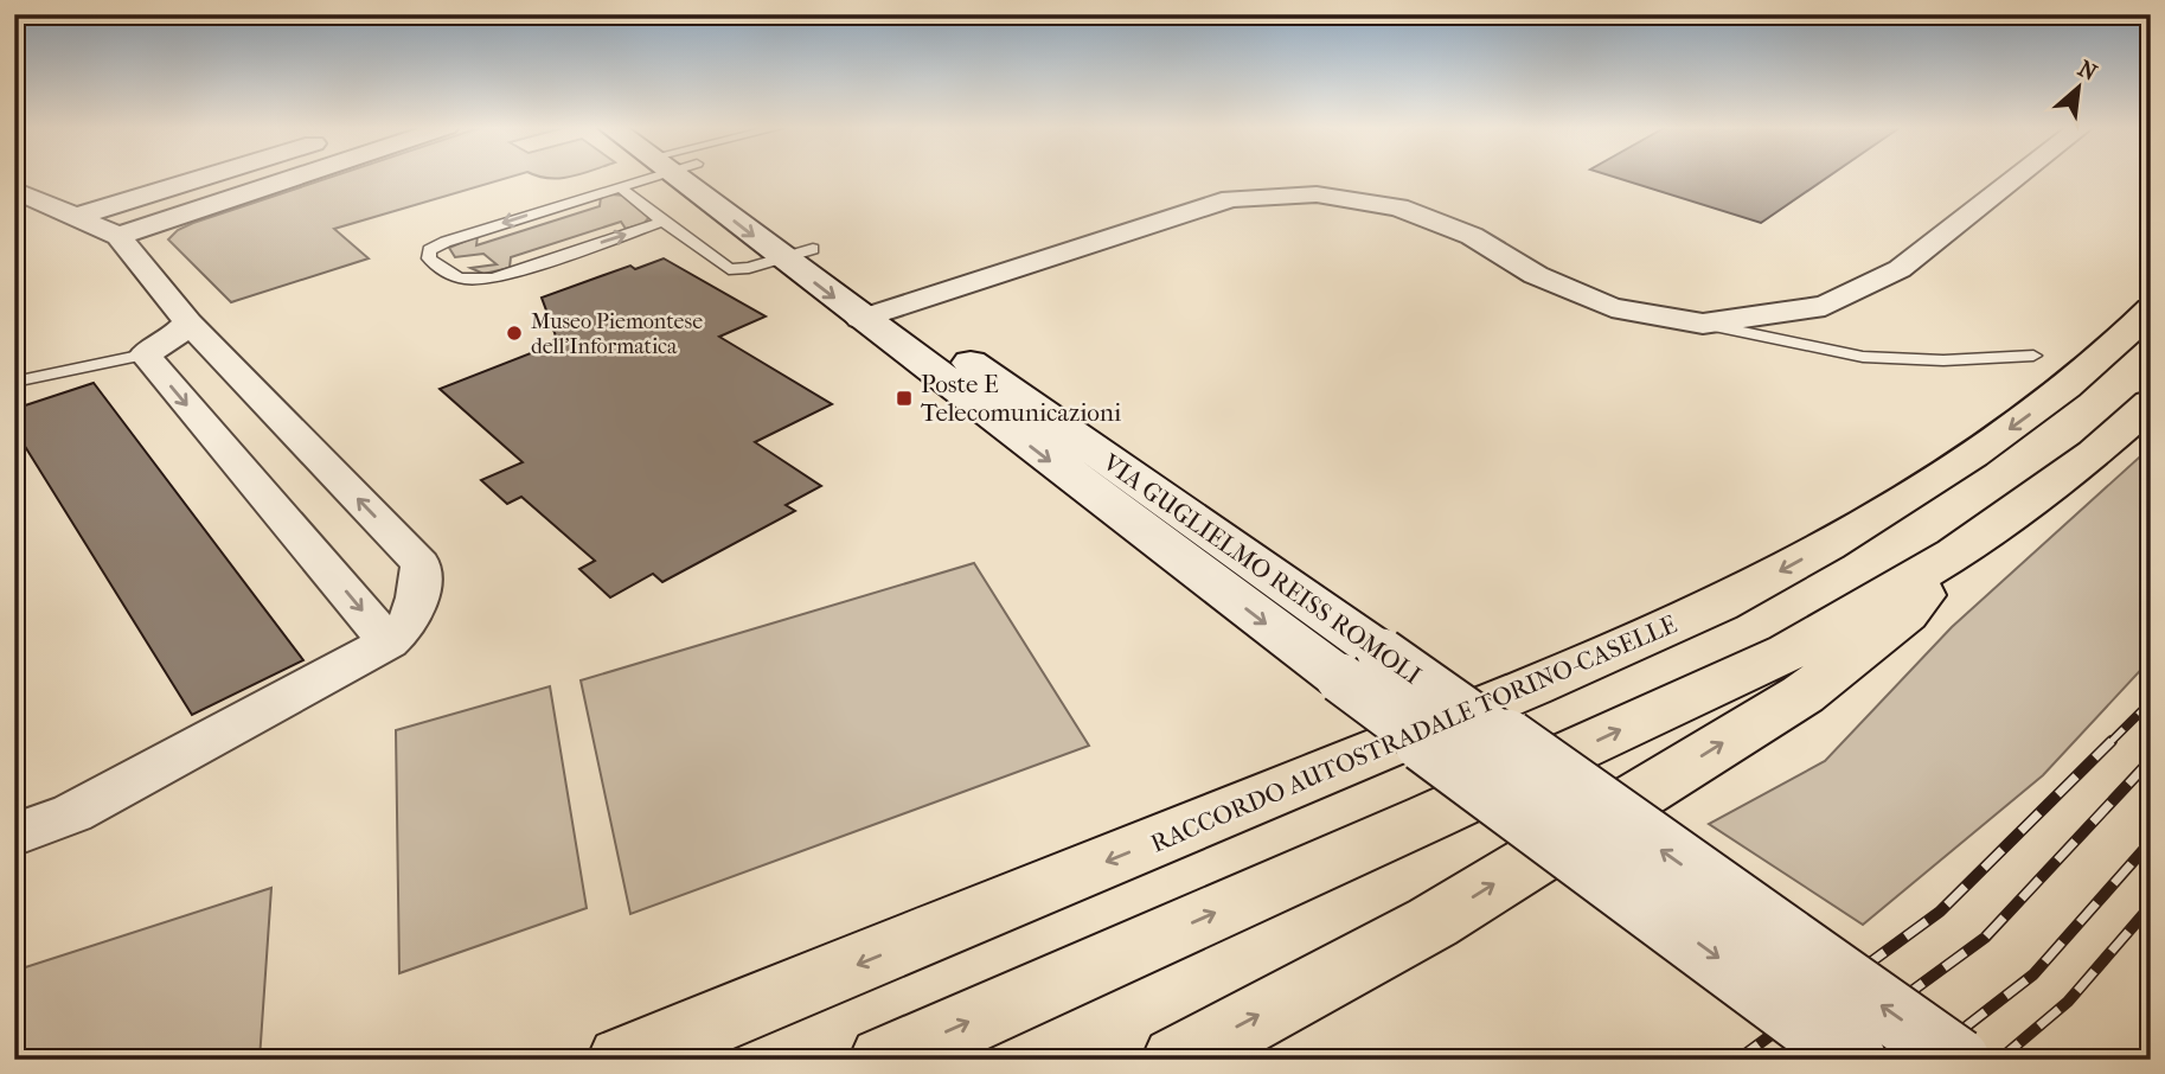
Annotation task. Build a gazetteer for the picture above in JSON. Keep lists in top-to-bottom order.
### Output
{
  "streets": {
    "highway": ["RACCORDO AUTOSTRADALE TORINO-CASELLE"],
    "main road": ["VIA GUGLIELMO REISS ROMOLI"]
  },
  "places": {
    "other": ["Museo Piemontese dell’Informatica"],
    "transit": ["Poste E Telecomunicazioni"]
  },
  "north": "top right"
}
